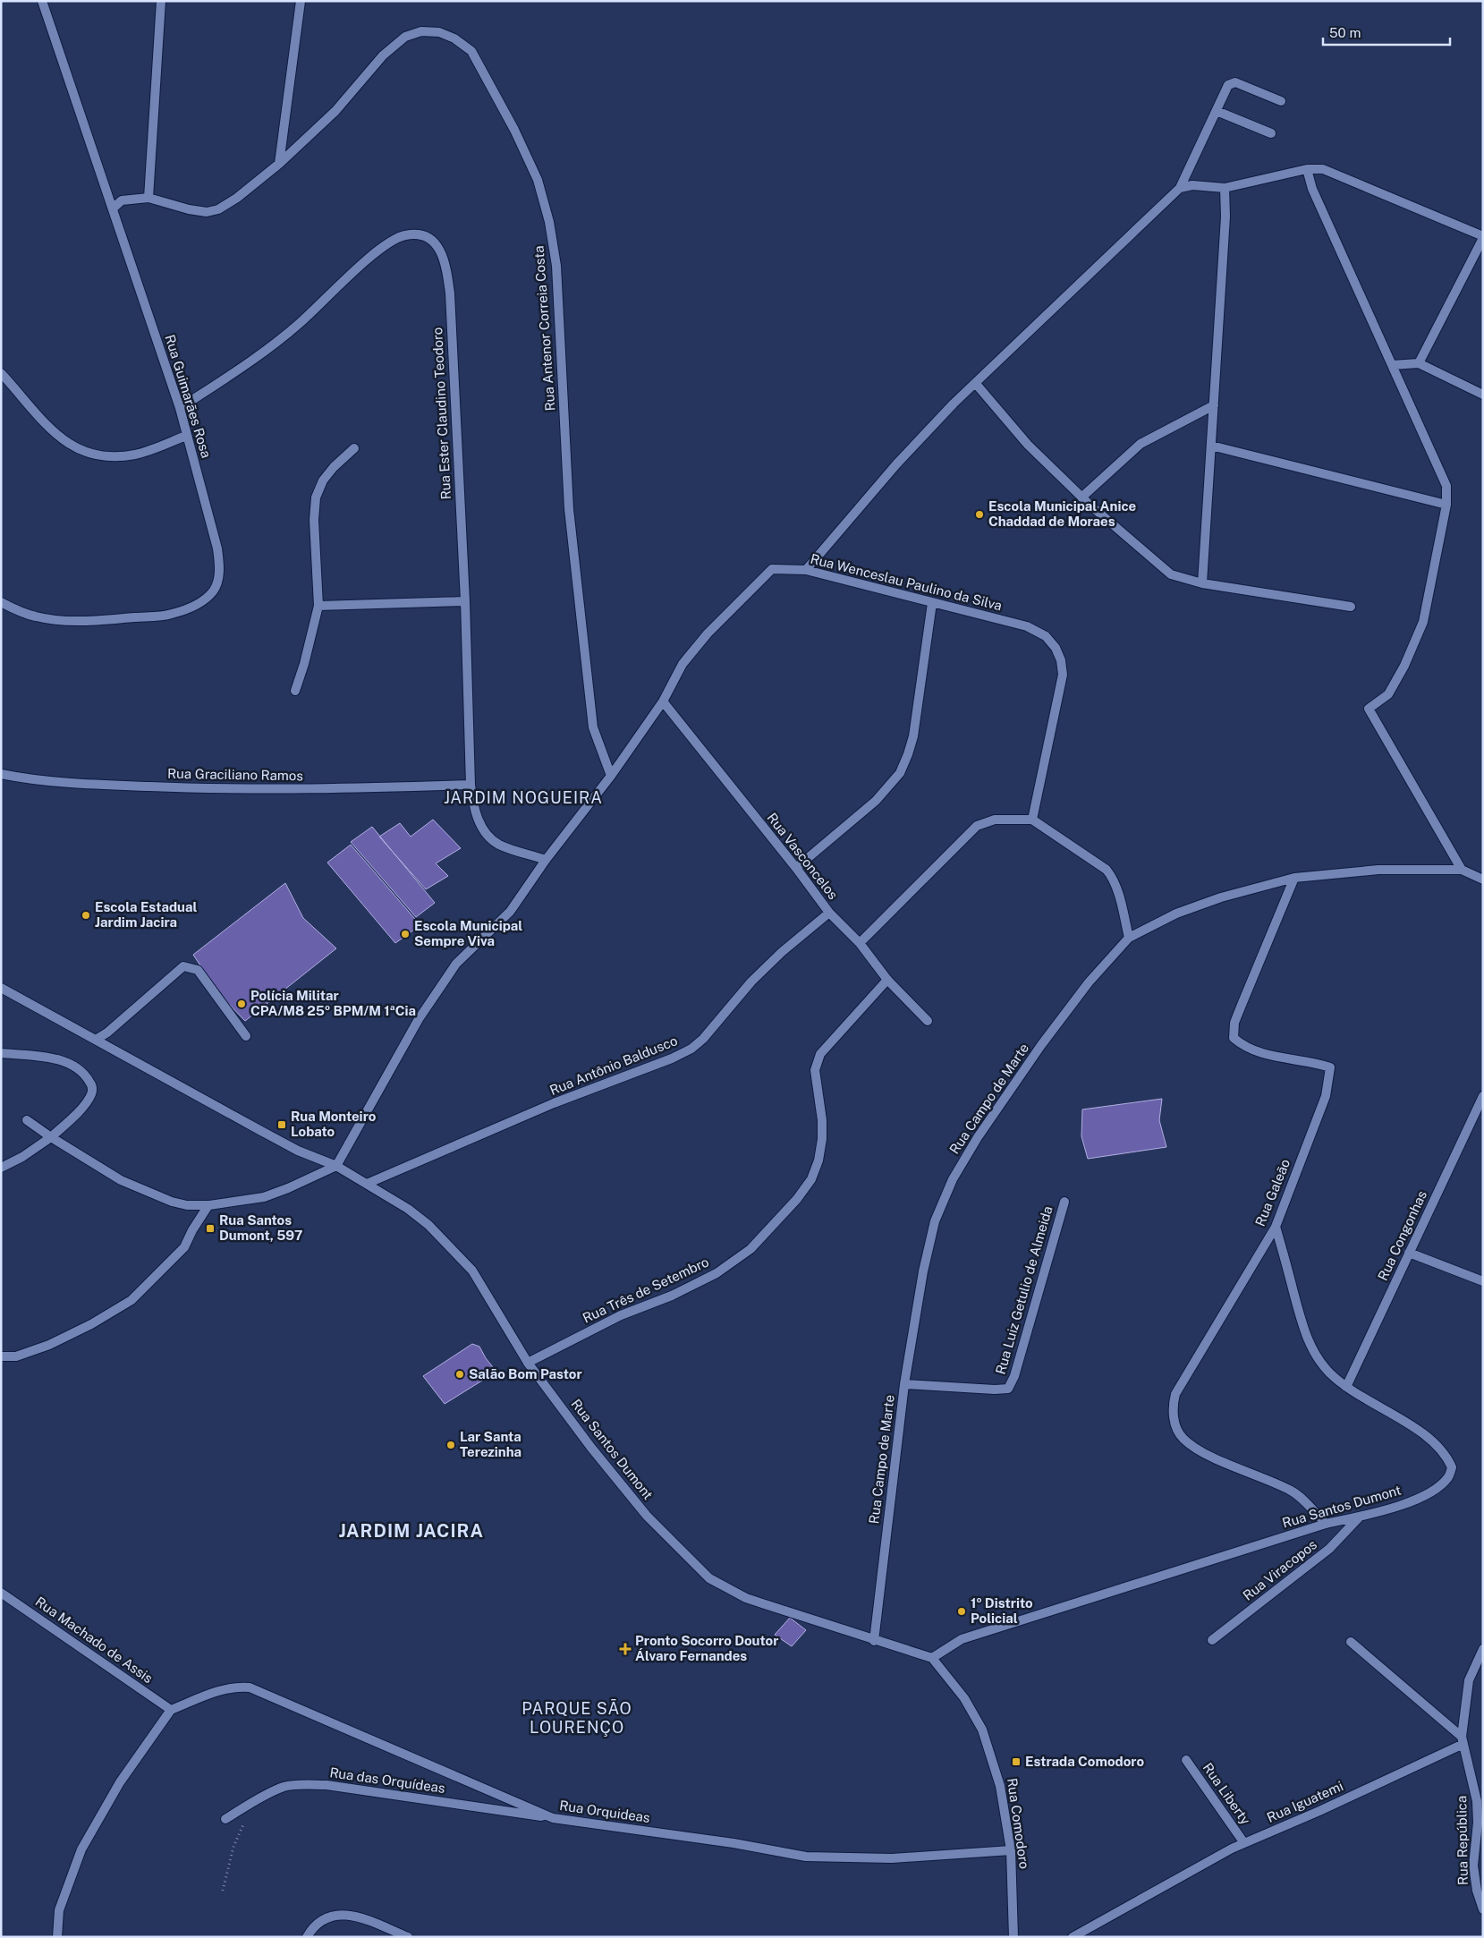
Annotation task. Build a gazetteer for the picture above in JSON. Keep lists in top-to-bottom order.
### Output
{
  "streets": {
    "street": [
      "Rua Antenor Correia Costa",
      "Rua Guimarães Rosa",
      "Rua Ester Claudino Teodoro",
      "Rua Wenceslau Paulino da Silva",
      "Rua Graciliano Ramos",
      "Rua Vasconcelos",
      "Rua Antônio Baldusco",
      "Rua Campo de Marte",
      "Rua Galeão",
      "Rua Congonhas",
      "Rua Três de Setembro",
      "Rua Luiz Getulio de Almeida",
      "Rua Santos Dumont",
      "Rua Viracopos",
      "Rua Machado de Assis",
      "Rua das Orquídeas",
      "Rua Liberty",
      "Rua Iguatemi",
      "Rua Orquideas",
      "Rua Comodoro",
      "Rua República"
    ]
  },
  "crossings": [
    ["Rua Antenor Correia Costa", "Rua Wenceslau Paulino da Silva"],
    ["Rua Guimarães Rosa", "Rua Ester Claudino Teodoro"],
    ["Rua Ester Claudino Teodoro", "Rua Wenceslau Paulino da Silva"],
    ["Rua Ester Claudino Teodoro", "Rua Graciliano Ramos"],
    ["Rua Wenceslau Paulino da Silva", "Rua Vasconcelos"],
    ["Rua Wenceslau Paulino da Silva", "Rua Santos Dumont"],
    ["Rua Vasconcelos", "Rua Antônio Baldusco"],
    ["Rua Vasconcelos", "Rua Três de Setembro"],
    ["Rua Antônio Baldusco", "Rua Santos Dumont"],
    ["Rua Campo de Marte", "Rua Galeão"],
    ["Rua Campo de Marte", "Rua Luiz Getulio de Almeida"],
    ["Rua Campo de Marte", "Rua Santos Dumont"],
    ["Rua Galeão", "Rua Santos Dumont"],
    ["Rua Congonhas", "Rua Santos Dumont"],
    ["Rua Três de Setembro", "Rua Santos Dumont"],
    ["Rua Santos Dumont", "Rua Viracopos"],
    ["Rua Santos Dumont", "Rua Comodoro"],
    ["Rua Machado de Assis", "Rua Orquideas"],
    ["Rua das Orquídeas", "Rua Orquideas"],
    ["Rua Liberty", "Rua Iguatemi"],
    ["Rua Iguatemi", "Rua República"],
    ["Rua Orquideas", "Rua Comodoro"]
  ],
  "districts": ["JARDIM NOGUEIRA", "JARDIM JACIRA", "PARQUE SÃO LOURENÇO"],
  "places": {
    "other": [
      "Escola Municipal Anice Chaddad de Moraes",
      "Escola Estadual Jardim Jacira",
      "Escola Municipal Sempre Viva",
      "Polícia Militar CPA/M8 25º BPM/M 1ªCia",
      "Salão Bom Pastor",
      "Lar Santa Terezinha",
      "1º Distrito Policial"
    ],
    "transit": ["Rua Monteiro Lobato", "Rua Santos Dumont, 597", "Estrada Comodoro"],
    "health": ["Pronto Socorro Doutor Álvaro Fernandes"]
  },
  "scale_bar": "50 m"
}
